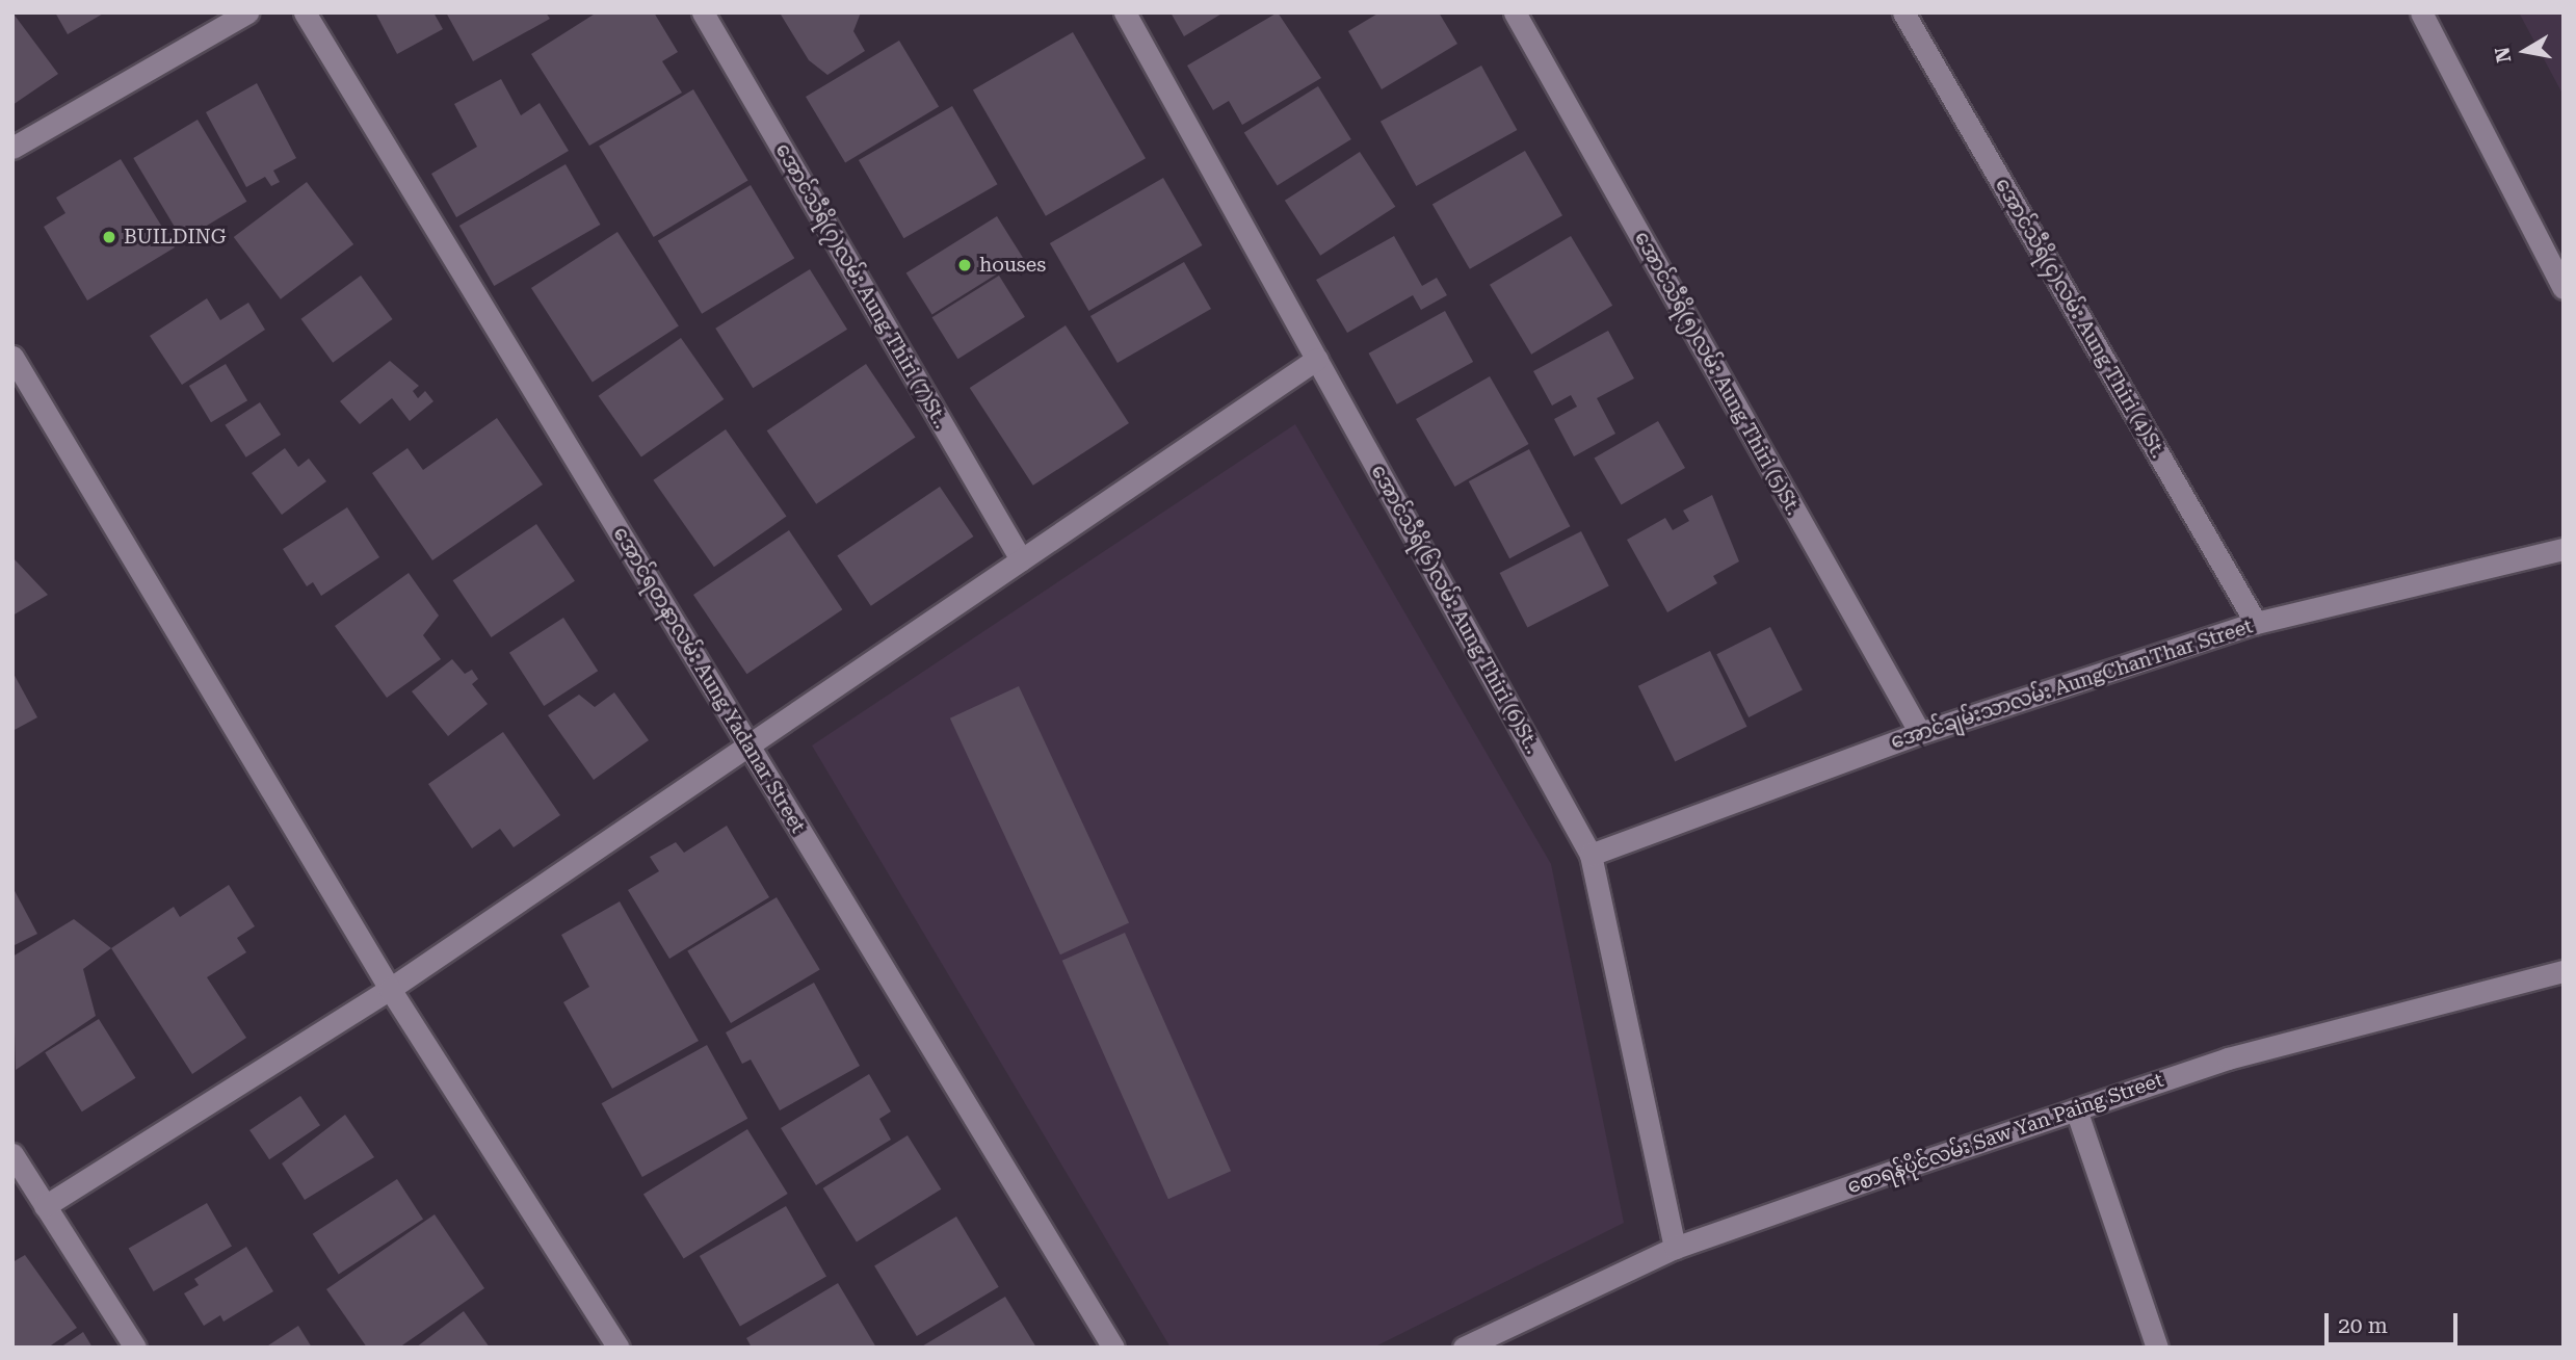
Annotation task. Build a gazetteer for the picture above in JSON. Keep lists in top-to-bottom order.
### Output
{
  "streets": {
    "street": [
      "အောင်သီရိ(၇)လမ်း Aung Thiri (7)St..",
      "အောင်သီရိ(၄)လမ်း Aung Thiri (4)St.",
      "အောင်သီရိ(၅)လမ်း Aung Thiri (5)St.",
      "အောင်သီရိ(၆)လမ်း Aung Thiri (6)St..",
      "အောင်ရတနာလမ်း Aung Yadanar Street",
      "အောင်ချမ်းသာလမ်း AungChanThar Street",
      "စောရန်ပိုင်လမ်း Saw Yan Paing Street"
    ]
  },
  "crossings": [
    ["အောင်သီရိ(၄)လမ်း Aung Thiri (4)St.", "အောင်ချမ်းသာလမ်း AungChanThar Street"],
    ["အောင်သီရိ(၅)လမ်း Aung Thiri (5)St.", "အောင်ချမ်းသာလမ်း AungChanThar Street"],
    ["အောင်သီရိ(၆)လမ်း Aung Thiri (6)St..", "အောင်ချမ်းသာလမ်း AungChanThar Street"],
    ["အောင်သီရိ(၆)လမ်း Aung Thiri (6)St..", "စောရန်ပိုင်လမ်း Saw Yan Paing Street"]
  ],
  "places": ["BUILDING", "houses"],
  "scale_bar": "20 m",
  "north": "left"
}
